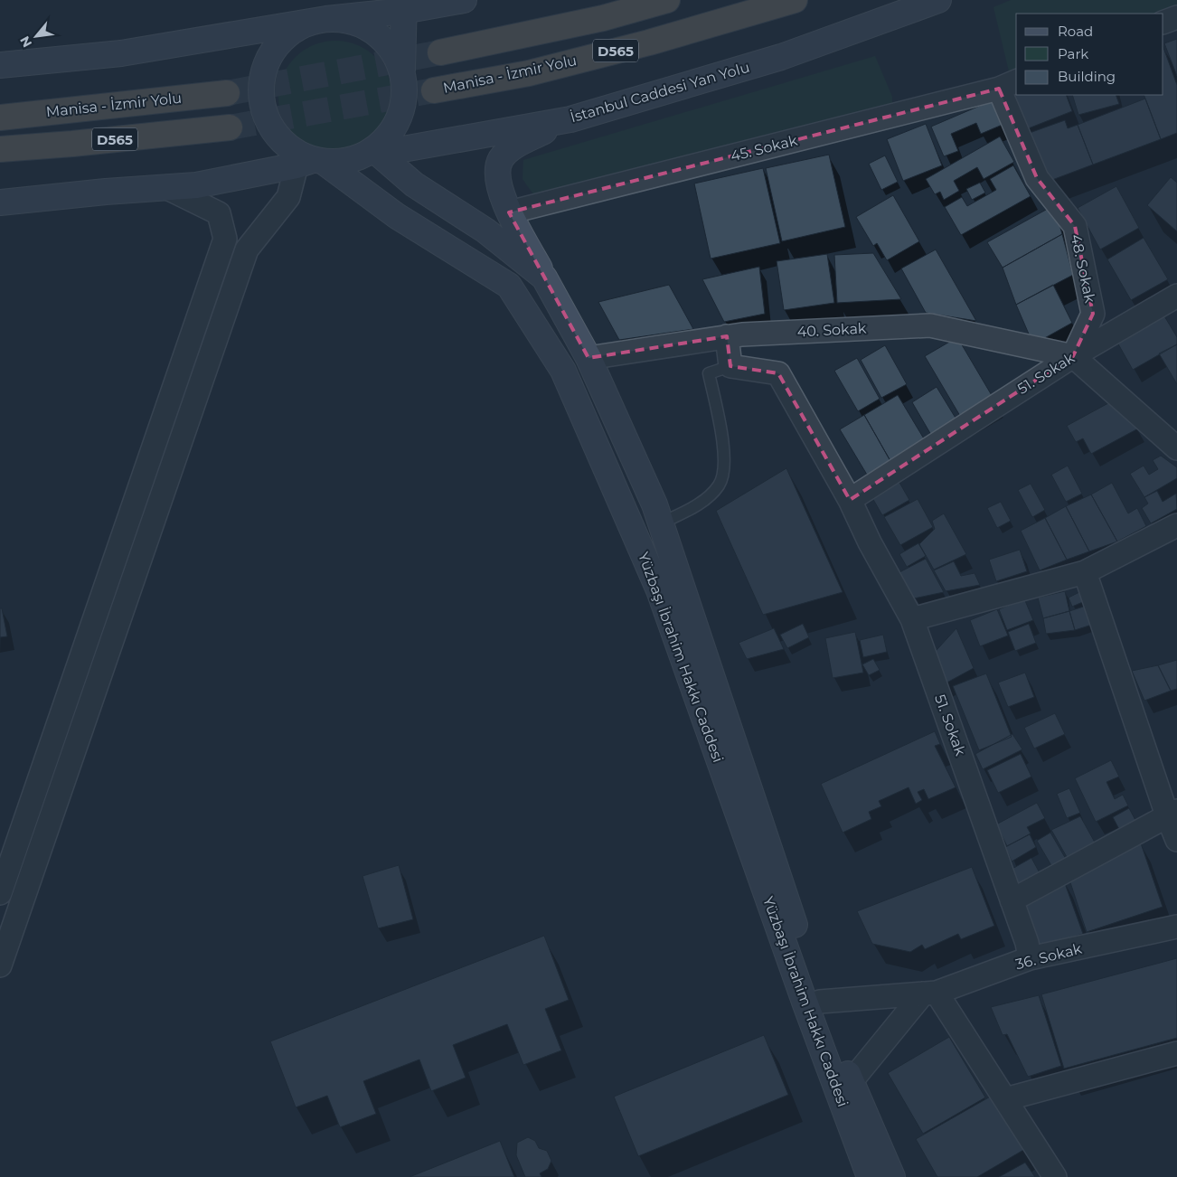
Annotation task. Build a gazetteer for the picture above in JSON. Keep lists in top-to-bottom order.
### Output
{
  "streets": {
    "highway": ["D565", "Manisa - İzmir Yolu"],
    "main road": ["İstanbul Caddesi Yan Yolu", "Yüzbaşı İbrahim Hakkı Caddesi"],
    "street": [
      "45. Sokak",
      "48. Sokak",
      "40. Sokak",
      "51. Sokak",
      "36. Sokak"
    ]
  },
  "crossings": [
    ["İstanbul Caddesi Yan Yolu", "Yüzbaşı İbrahim Hakkı Caddesi"],
    ["45. Sokak", "48. Sokak"],
    ["48. Sokak", "40. Sokak"],
    ["48. Sokak", "51. Sokak"],
    ["40. Sokak", "51. Sokak"],
    ["40. Sokak", "Yüzbaşı İbrahim Hakkı Caddesi"],
    ["51. Sokak", "36. Sokak"],
    ["Yüzbaşı İbrahim Hakkı Caddesi", "36. Sokak"]
  ],
  "legend": ["Road", "Park", "Building"],
  "north": "bottom left"
}
